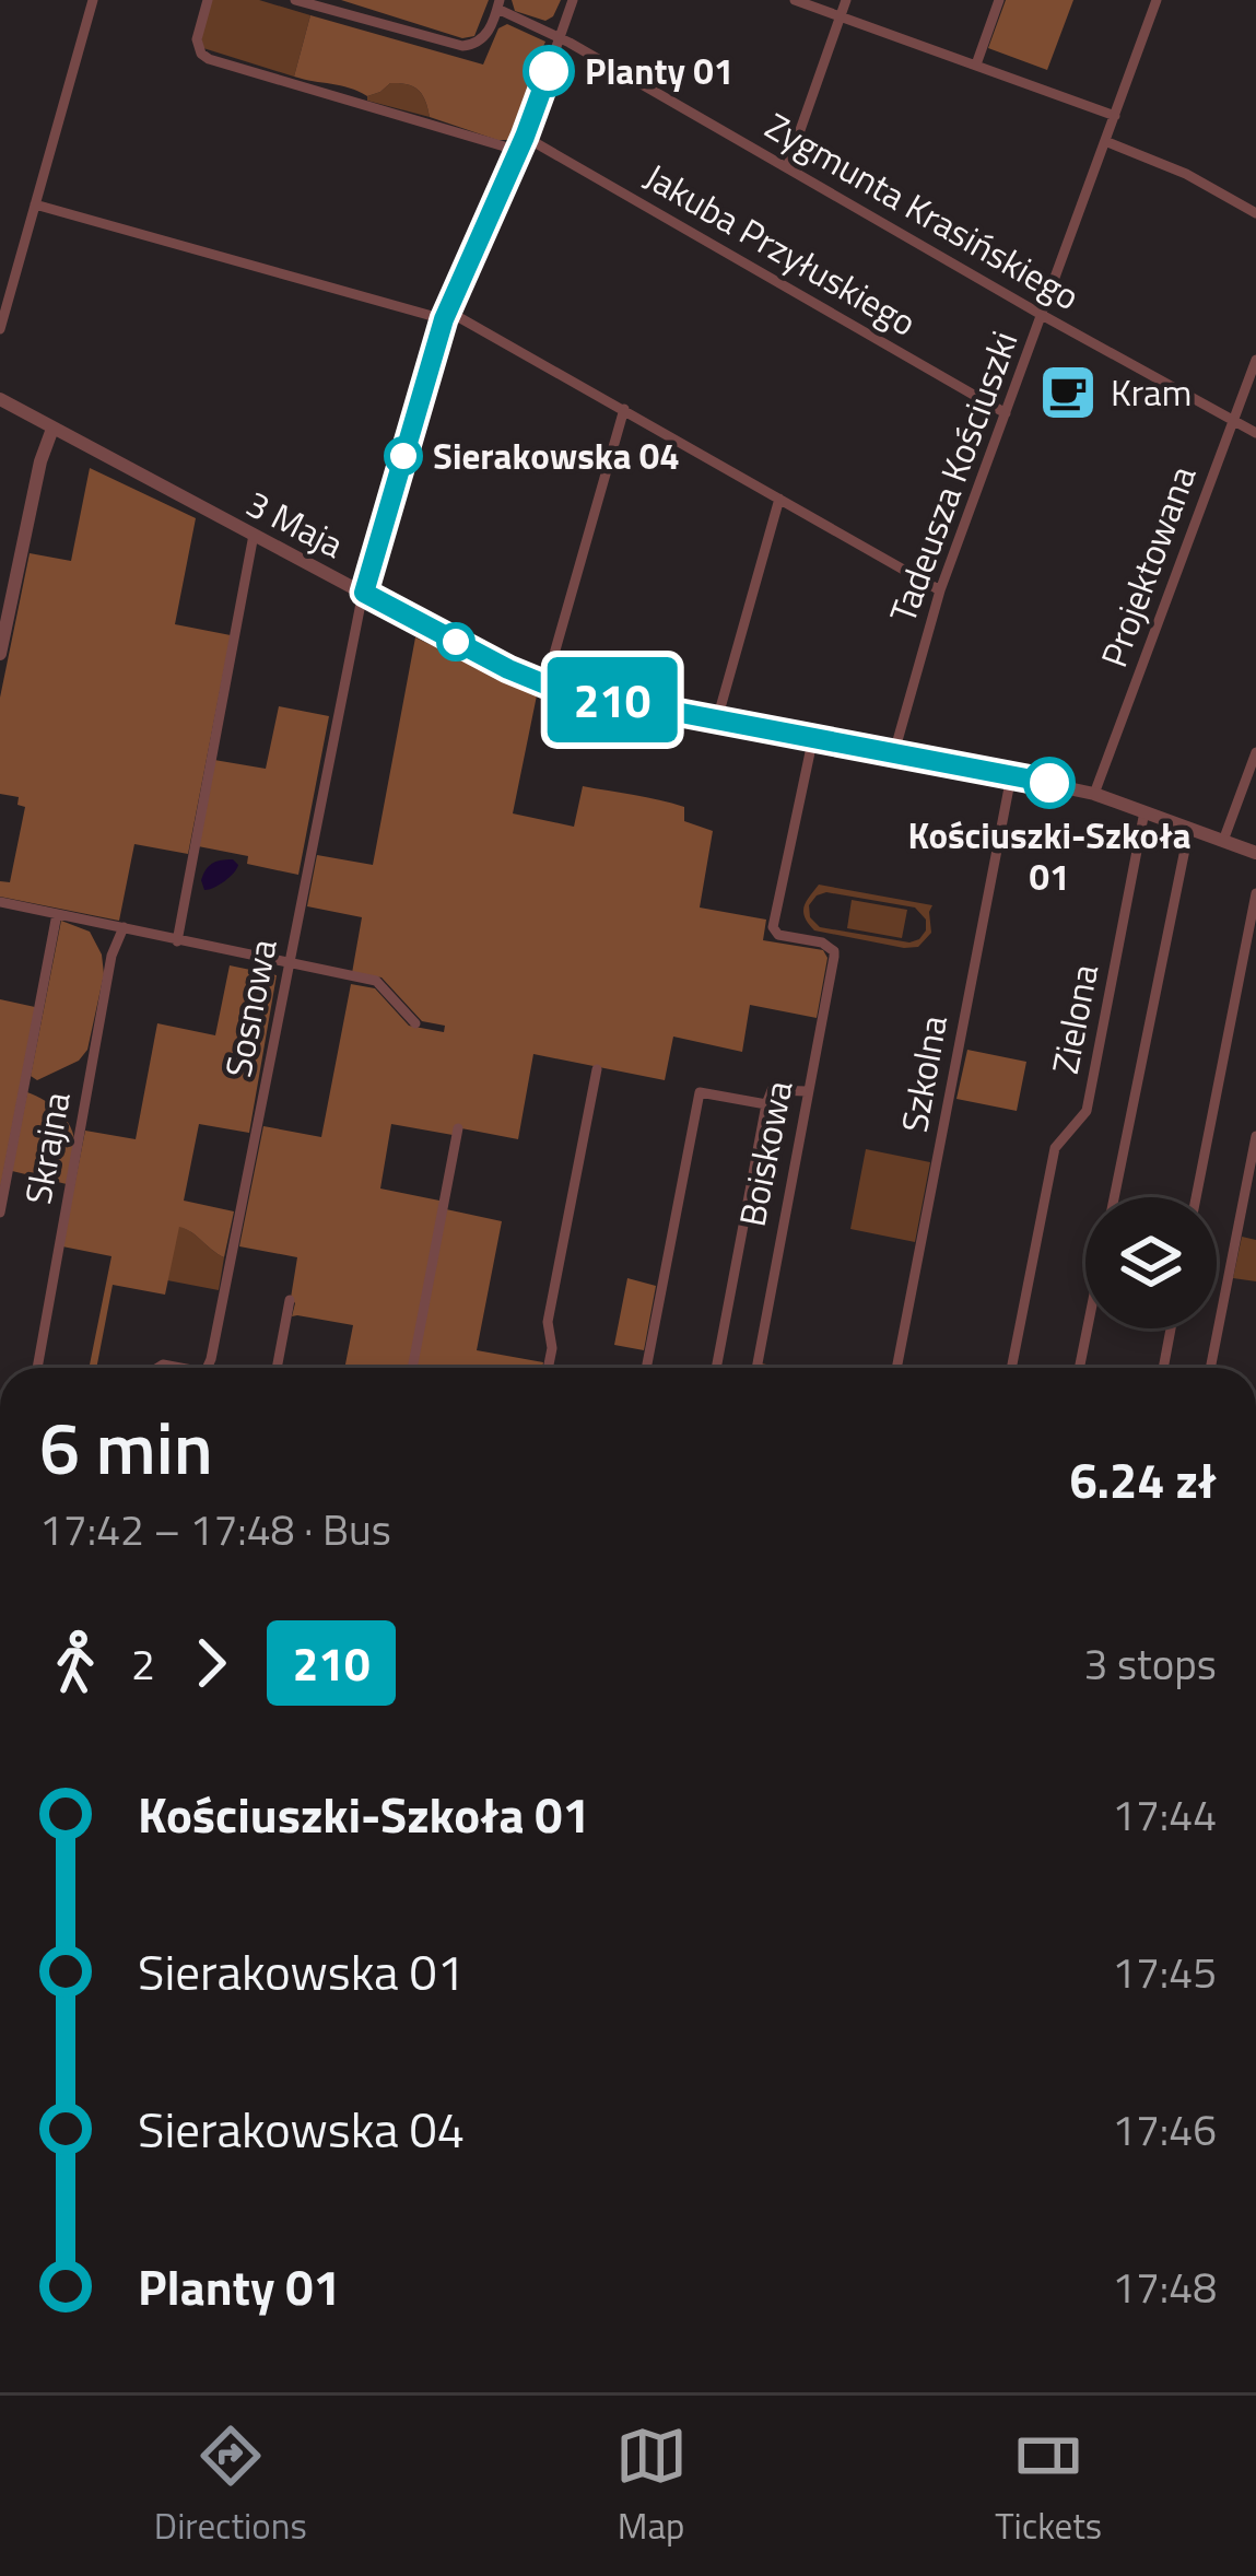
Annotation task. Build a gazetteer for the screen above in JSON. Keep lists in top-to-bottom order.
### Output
{
  "streets": {
    "street": [
      "Zygmunta Krasińskiego",
      "Jakuba Przyłuskiego",
      "Tadeusza Kościuszki",
      "3 Maja",
      "Projektowana",
      "Sosnowa",
      "Zielona",
      "Szkolna",
      "Skrajna",
      "Boiskowa"
    ]
  },
  "crossings": [
    ["Zygmunta Krasińskiego", "Tadeusza Kościuszki"],
    ["Zygmunta Krasińskiego", "Projektowana"],
    ["Zygmunta Krasińskiego", "Sosnowa"],
    ["Jakuba Przyłuskiego", "Tadeusza Kościuszki"],
    ["Jakuba Przyłuskiego", "Sosnowa"],
    ["Tadeusza Kościuszki", "3 Maja"],
    ["3 Maja", "Projektowana"],
    ["3 Maja", "Sosnowa"],
    ["3 Maja", "Zielona"],
    ["3 Maja", "Szkolna"],
    ["3 Maja", "Boiskowa"]
  ],
  "places": {
    "other": ["Planty 01", "Sierakowska 04", "Kościuszki-Szkoła 01"],
    "cafe": ["Kram"]
  },
  "lines": ["bus line 210"],
  "page": {
    "on_map": "210",
    "heading": ["6 min", "17:42 – 17:48 · Bus", "6.24 zł"],
    "legs": ["2", "210", "3 stops"],
    "list": [
      {
        "name": "Kościuszki-Szkoła 01",
        "value": "17:44"
      },
      {
        "name": "Sierakowska 01",
        "value": "17:45"
      },
      {
        "name": "Sierakowska 04",
        "value": "17:46"
      },
      {
        "name": "Planty 01",
        "value": "17:48"
      }
    ],
    "tabs": ["Directions", "Map", "Tickets"]
  }
}
